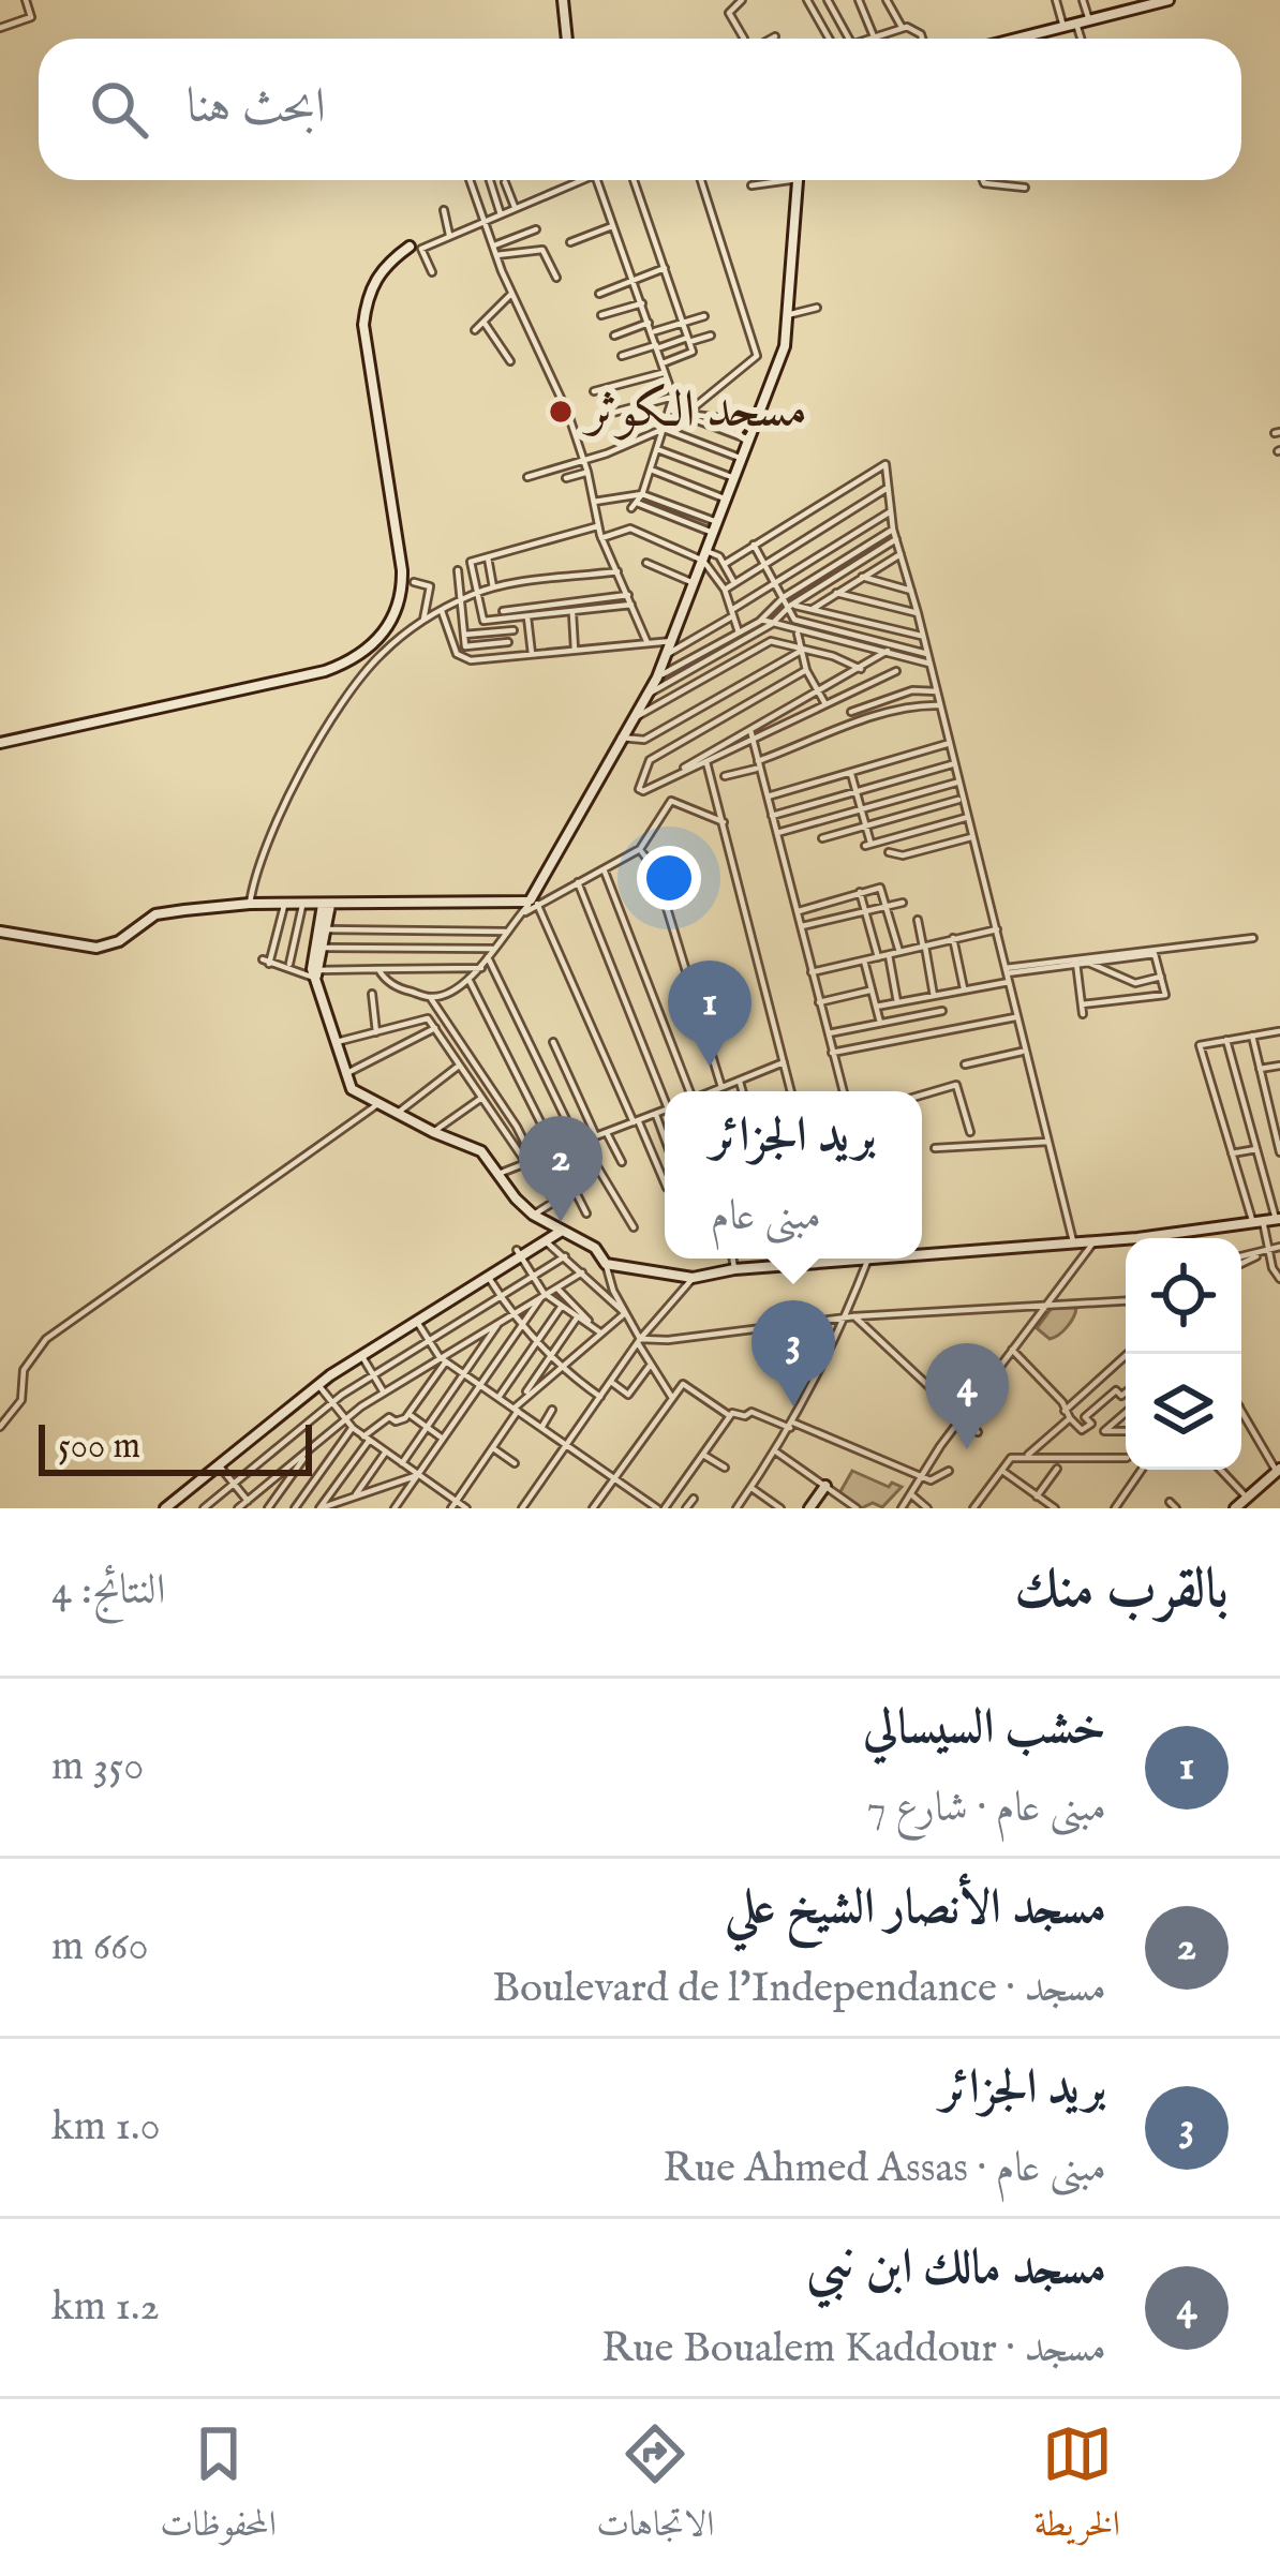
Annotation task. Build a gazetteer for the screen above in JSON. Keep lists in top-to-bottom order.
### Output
{
  "places": ["مسجد الكوثر"],
  "scale_bar": "500 m",
  "page": {
    "search": "ابحث هنا",
    "pins": [
      "1",
      "2",
      "3",
      "4"
    ],
    "popup": ["بريد الجزائر", "مبنى عام"],
    "scale": "500 m",
    "heading": ["بالقرب منك", "النتائج: 4"],
    "list": [
      {
        "mark": "1",
        "name": "خشب السيسالي",
        "note": "مبنى عام · شارع 7",
        "value": "350 m"
      },
      {
        "mark": "2",
        "name": "مسجد الأنصار الشيخ علي",
        "note": "مسجد · Boulevard de l'Independance",
        "value": "660 m"
      },
      {
        "mark": "3",
        "name": "بريد الجزائر",
        "note": "مبنى عام · Rue Ahmed Assas",
        "value": "1.0 km"
      },
      {
        "mark": "4",
        "name": "مسجد مالك ابن نبي",
        "note": "مسجد · Rue Boualem Kaddour",
        "value": "1.2 km"
      }
    ],
    "nav": ["الخريطة", "الاتجاهات", "المحفوظات"]
  }
}
